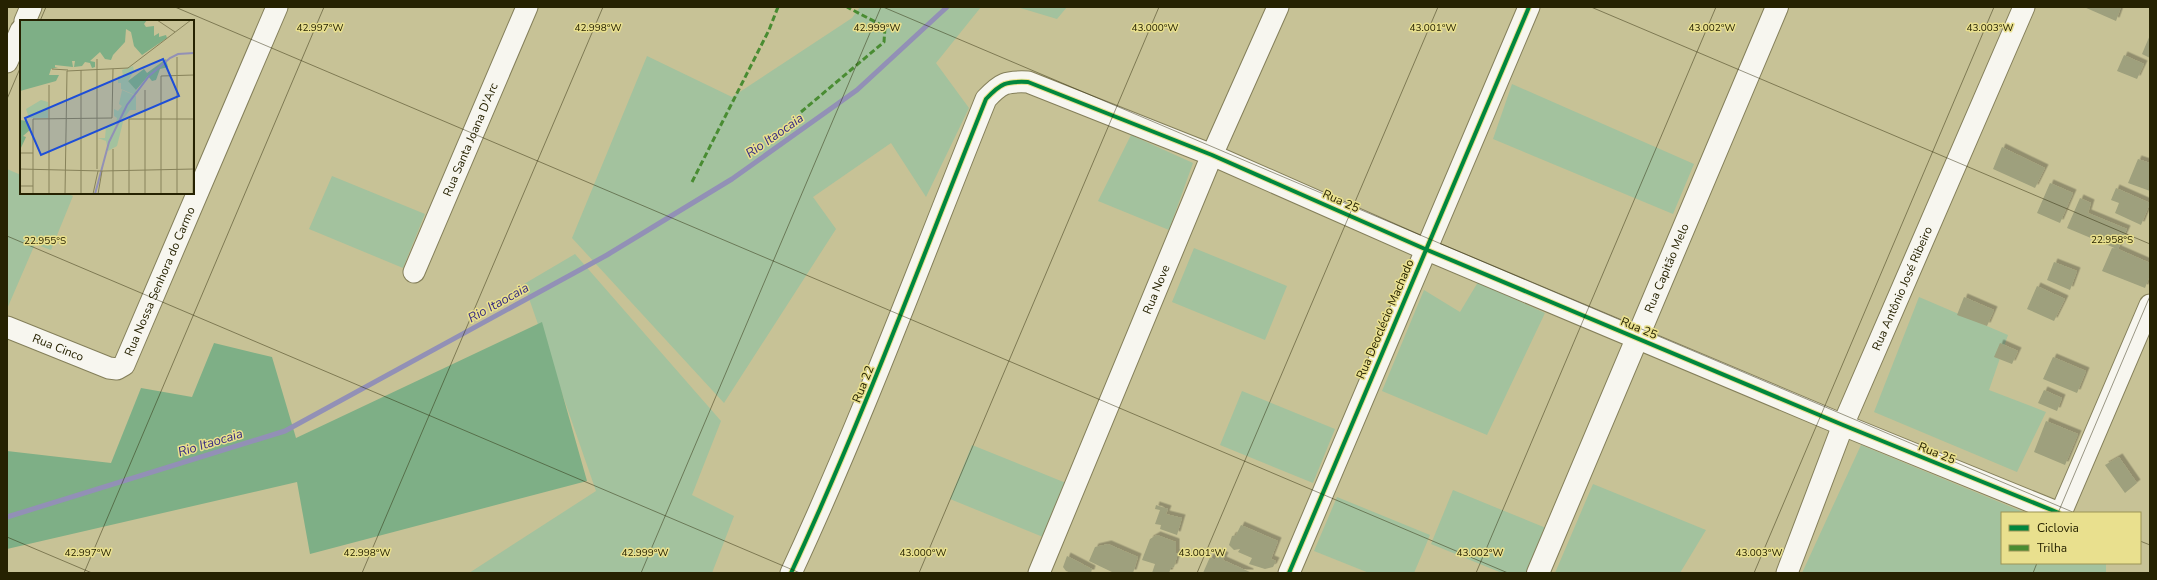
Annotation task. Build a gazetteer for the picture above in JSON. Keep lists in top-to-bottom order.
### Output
{
  "streets": {
    "main road": ["Rua Capitão Melo"],
    "street": [
      "Rua Santa Joana D'Arc",
      "Rua 25",
      "Rua Nossa Senhora do Carmo",
      "Rua Nove",
      "Rua Antônio José Ribeiro",
      "Rua Deoclécio Machado",
      "Rua Cinco",
      "Rua 22"
    ]
  },
  "crossings": [
    ["Rua 25", "Rua Capitão Melo"],
    ["Rua 25", "Rua Nove"],
    ["Rua 25", "Rua Antônio José Ribeiro"],
    ["Rua 25", "Rua Deoclécio Machado"],
    ["Rua 25", "Rua 22"],
    ["Rua Nossa Senhora do Carmo", "Rua Cinco"]
  ],
  "water": ["Rio Itaocaia"],
  "legend": ["Ciclovia", "Trilha"],
  "coordinates": [
    "42.997°W",
    "42.998°W",
    "42.999°W",
    "43.000°W",
    "43.001°W",
    "43.002°W",
    "43.003°W",
    "22.958°S",
    "22.955°S"
  ]
}
